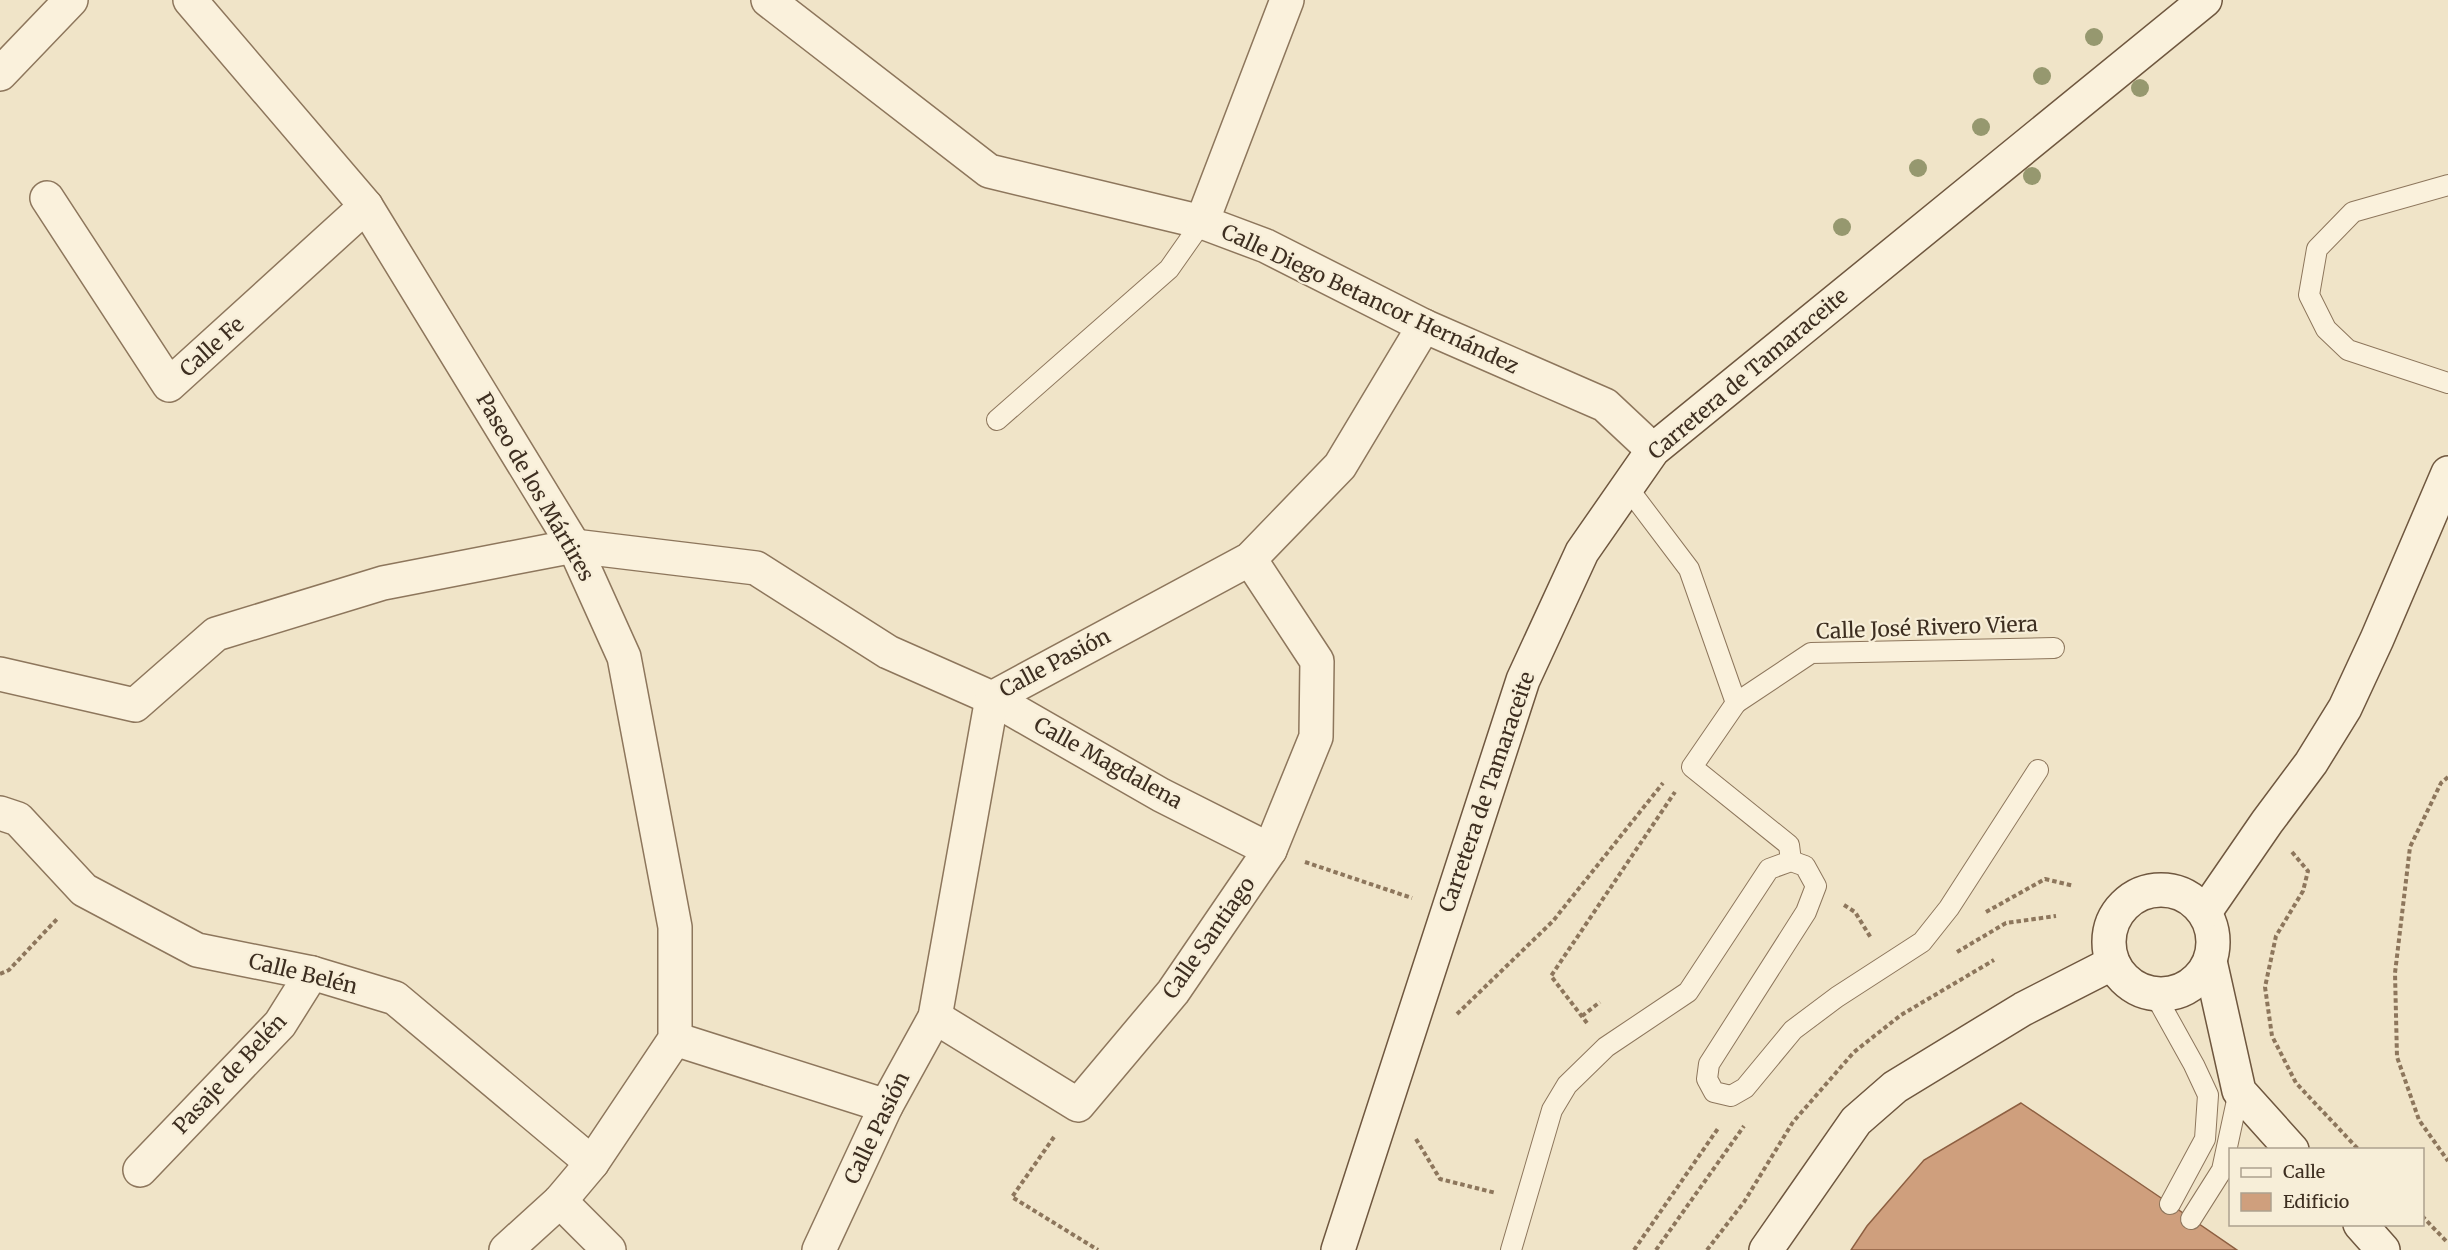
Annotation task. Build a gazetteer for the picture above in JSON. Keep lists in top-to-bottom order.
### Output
{
  "streets": {
    "street": [
      "Calle Diego Betancor Hernández",
      "Calle Fe",
      "Carretera de Tamaraceite",
      "Paseo de los Mártires",
      "Calle Pasión",
      "Calle Magdalena",
      "Calle Santiago",
      "Calle Belén",
      "Pasaje de Belén"
    ],
    "lane": ["Calle José Rivero Viera"]
  },
  "crossings": [
    ["Calle Diego Betancor Hernández", "Carretera de Tamaraceite"],
    ["Calle Diego Betancor Hernández", "Calle Pasión"],
    ["Calle Fe", "Paseo de los Mártires"],
    ["Paseo de los Mártires", "Calle Magdalena"],
    ["Calle Pasión", "Calle Magdalena"],
    ["Calle Pasión", "Calle Santiago"],
    ["Calle Magdalena", "Calle Santiago"],
    ["Calle Belén", "Pasaje de Belén"]
  ],
  "legend": ["Calle", "Edificio"]
}
